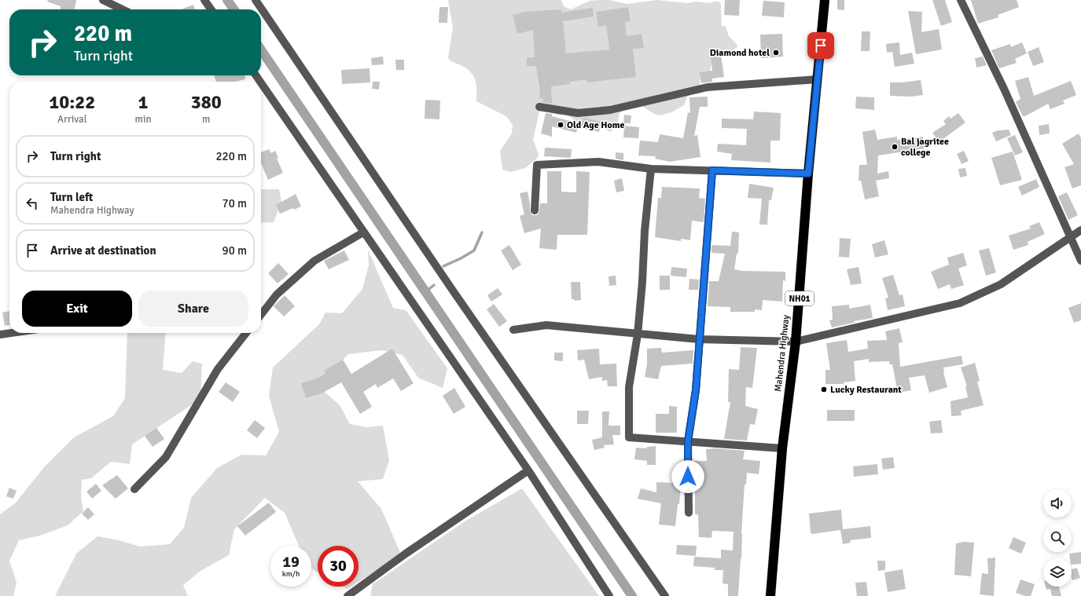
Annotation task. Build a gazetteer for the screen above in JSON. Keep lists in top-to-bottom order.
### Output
{
  "streets": {
    "highway": ["NH01", "Mahendra Highway"]
  },
  "places": [
    "Diamond hotel",
    "Old Age Home",
    "Bal jagritee college",
    "Lucky Restaurant"
  ],
  "page": {
    "turn": ["220 m", "Turn right"],
    "eta": [
      "10:22",
      "Arrival",
      "1",
      "min",
      "380",
      "m"
    ],
    "list": [
      {
        "name": "Turn right",
        "value": "220 m"
      },
      {
        "name": "Turn left",
        "note": "Mahendra Highway",
        "value": "70 m"
      },
      {
        "name": "Arrive at destination",
        "value": "90 m"
      }
    ],
    "buttons": ["Exit", "Share"],
    "speed": "19 km/h",
    "limit": "30"
  }
}
